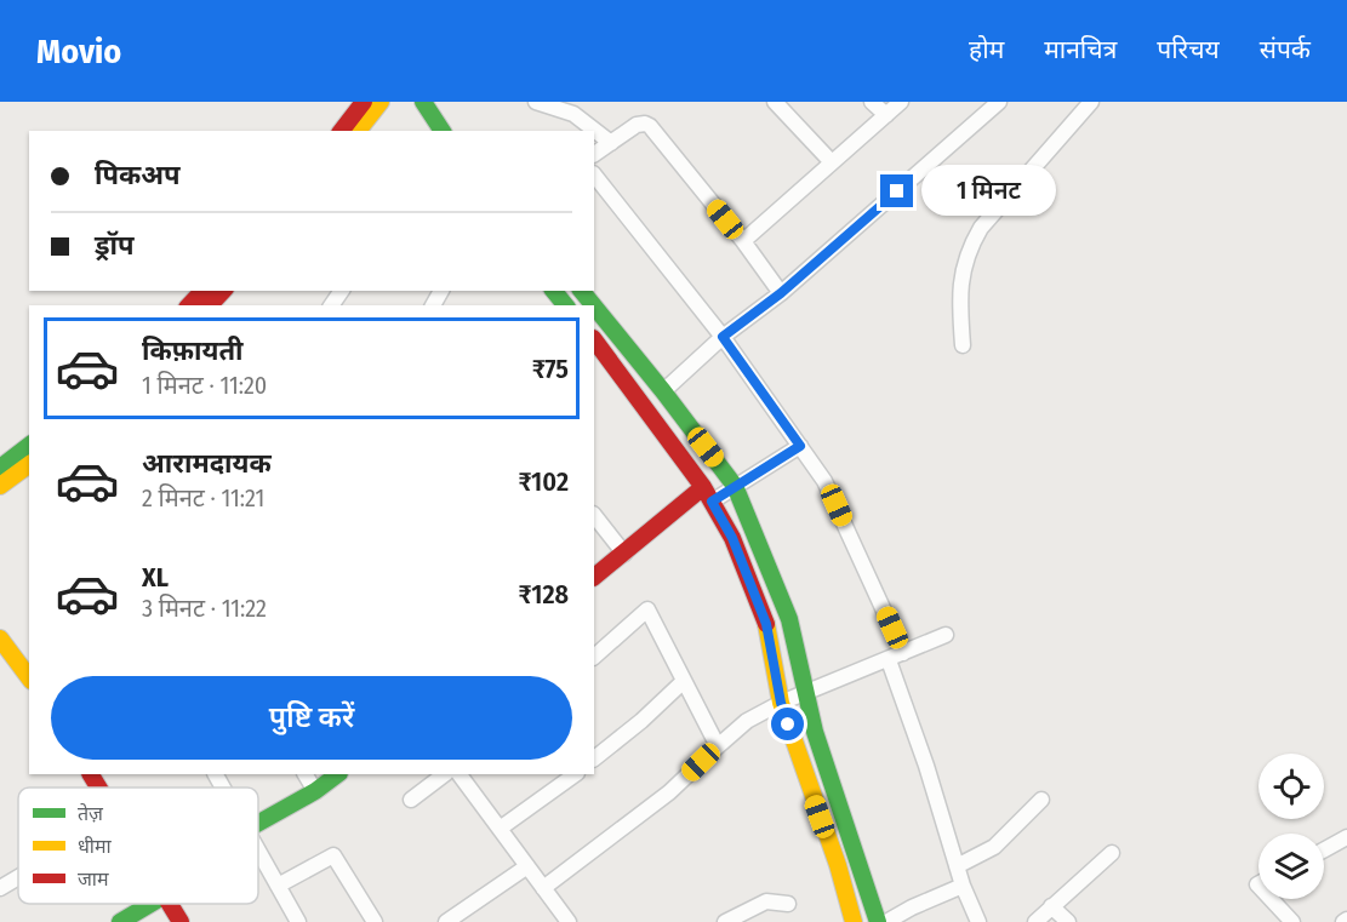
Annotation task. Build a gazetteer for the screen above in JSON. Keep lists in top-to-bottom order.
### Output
{
  "legend": ["तेज़", "धीमा", "जाम"],
  "page": {
    "header": "Movio",
    "nav": [
      "होम",
      "मानचित्र",
      "परिचय",
      "संपर्क"
    ],
    "banner": ["पिकअप", "ड्रॉप"],
    "bubble": "1 मिनट",
    "list": [
      {
        "name": "किफ़ायती",
        "note": "1 मिनट · 11:20",
        "value": "₹75"
      },
      {
        "name": "आरामदायक",
        "note": "2 मिनट · 11:21",
        "value": "₹102"
      },
      {
        "name": "XL",
        "note": "3 मिनट · 11:22",
        "value": "₹128"
      }
    ],
    "buttons": "पुष्टि करें"
  }
}
